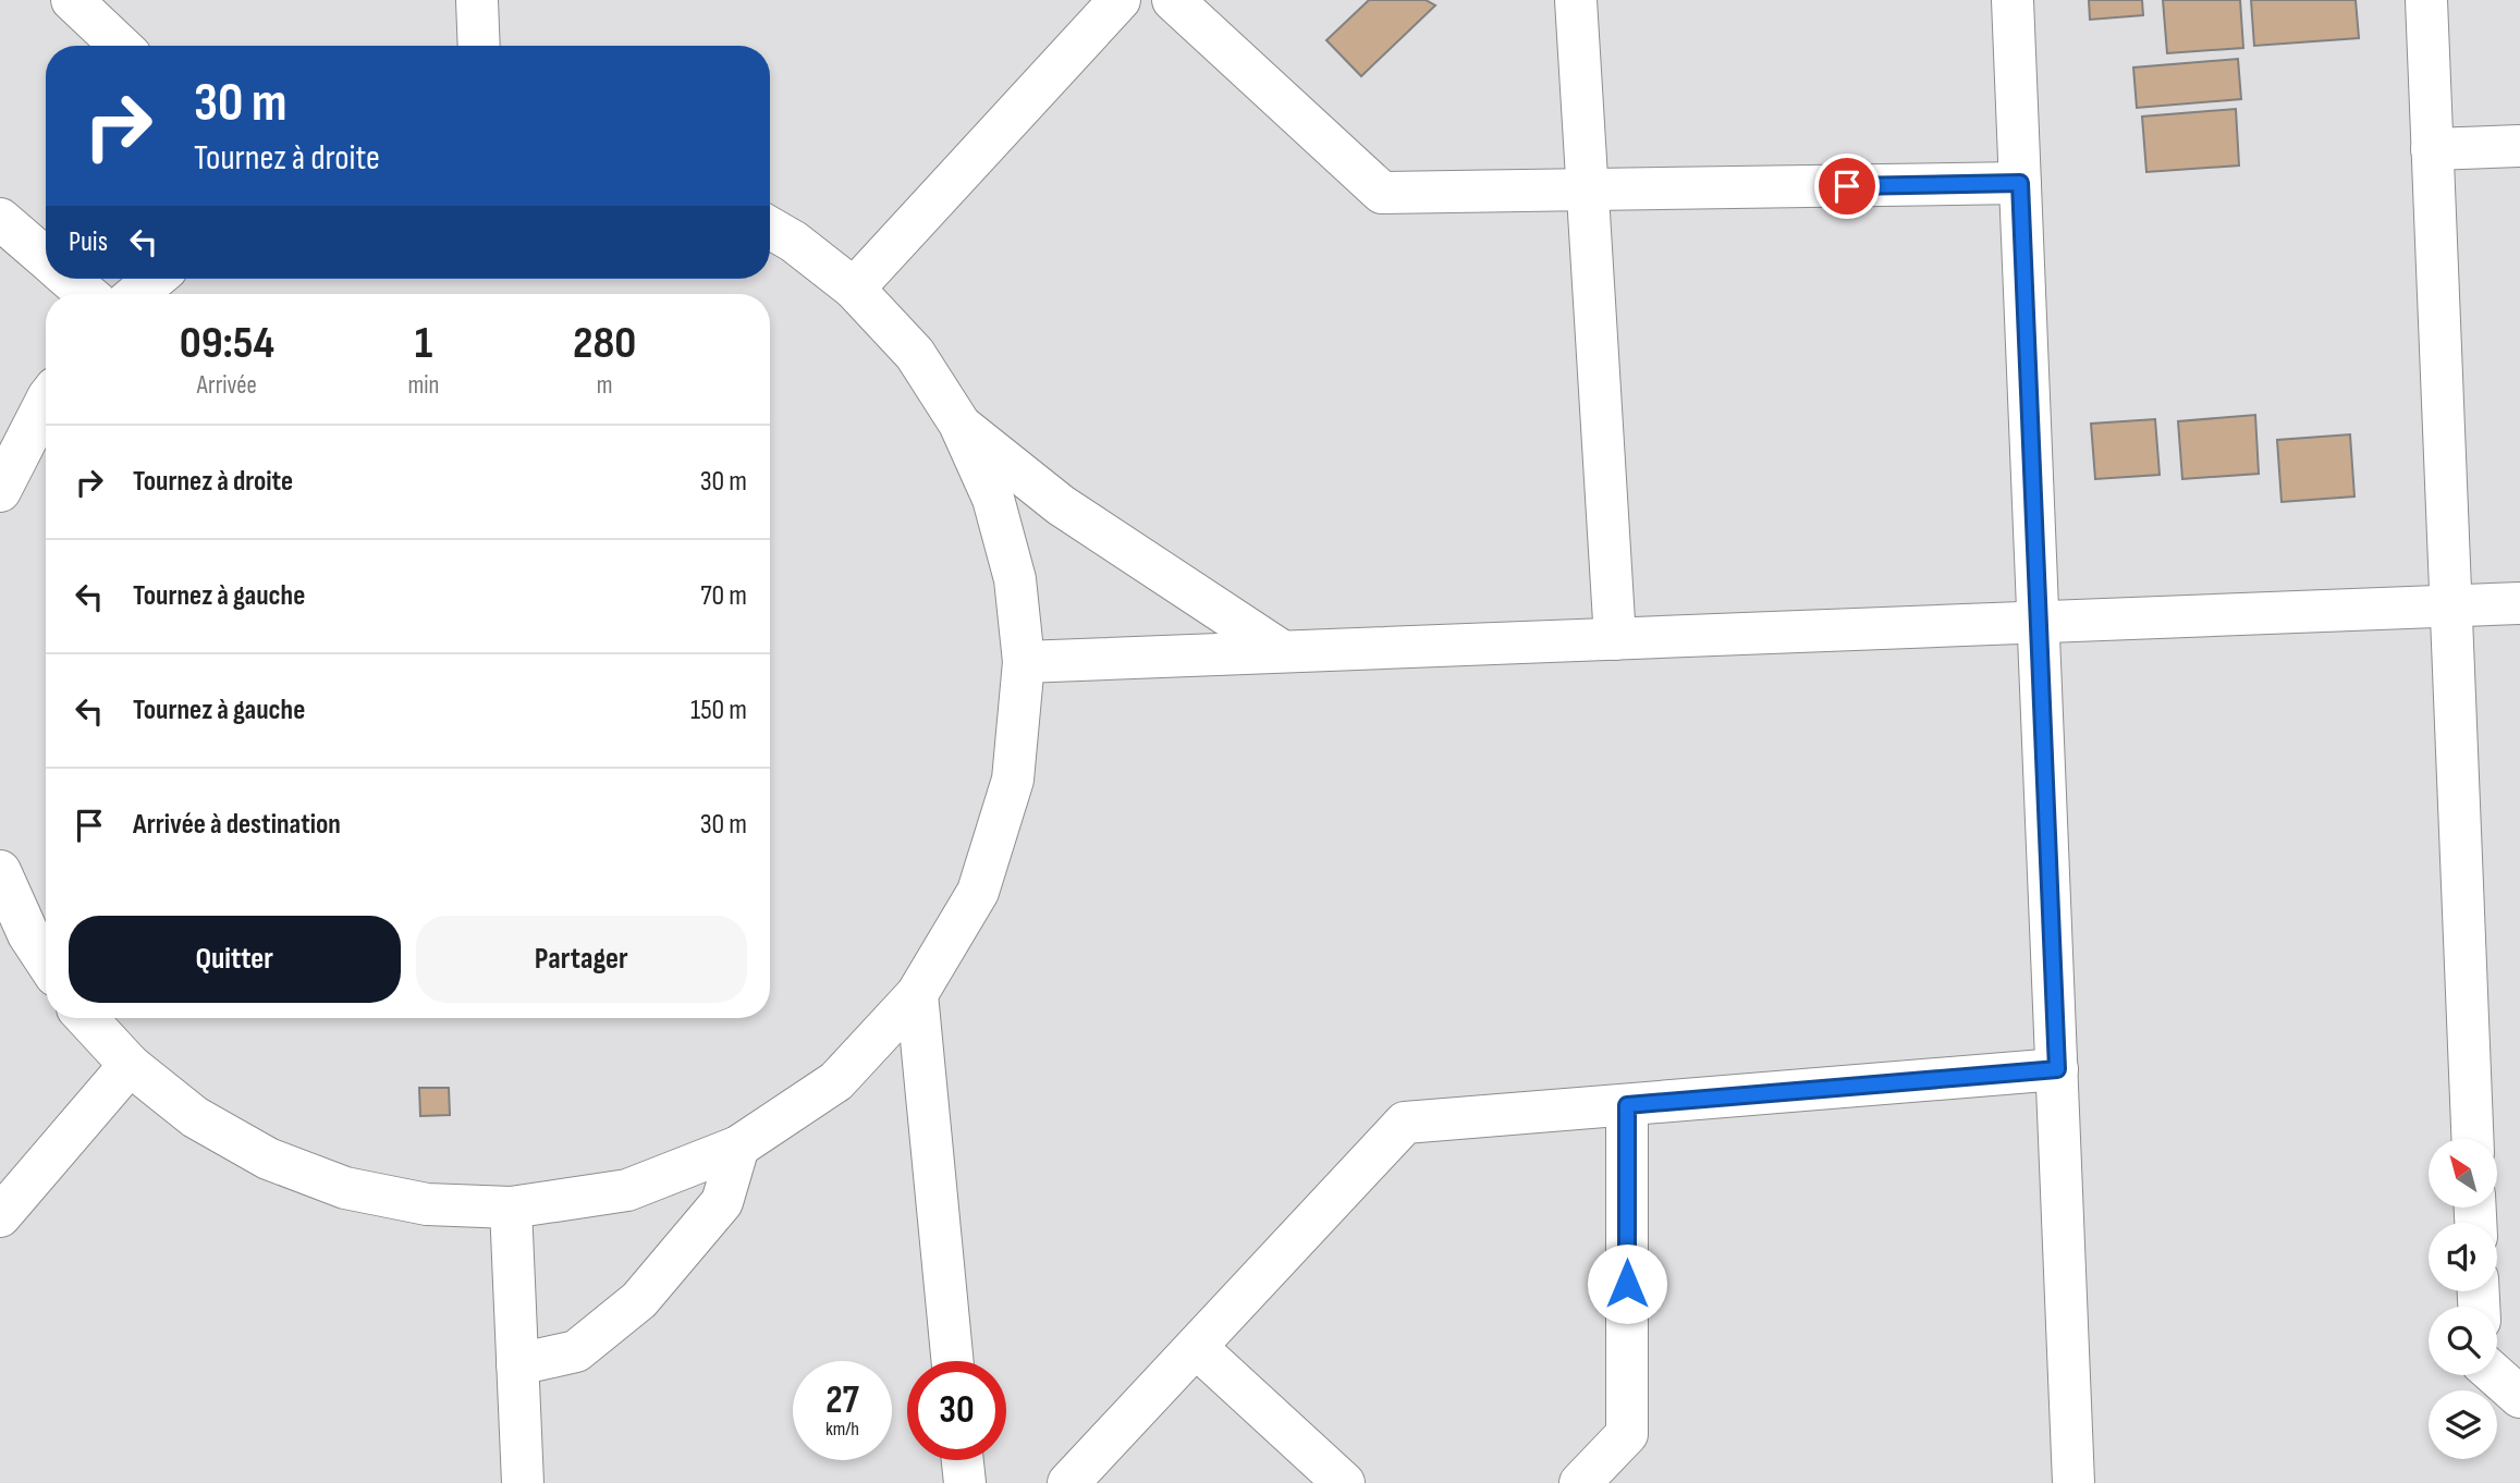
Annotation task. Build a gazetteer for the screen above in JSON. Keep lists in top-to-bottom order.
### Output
{
  "north": "top left",
  "page": {
    "turn": ["30 m", "Tournez à droite"],
    "then": "Puis",
    "eta": [
      "09:54",
      "Arrivée",
      "1",
      "min",
      "280",
      "m"
    ],
    "list": [
      {
        "name": "Tournez à droite",
        "value": "30 m"
      },
      {
        "name": "Tournez à gauche",
        "value": "70 m"
      },
      {
        "name": "Tournez à gauche",
        "value": "150 m"
      },
      {
        "name": "Arrivée à destination",
        "value": "30 m"
      }
    ],
    "buttons": ["Quitter", "Partager"],
    "speed": "27 km/h",
    "limit": "30"
  }
}
